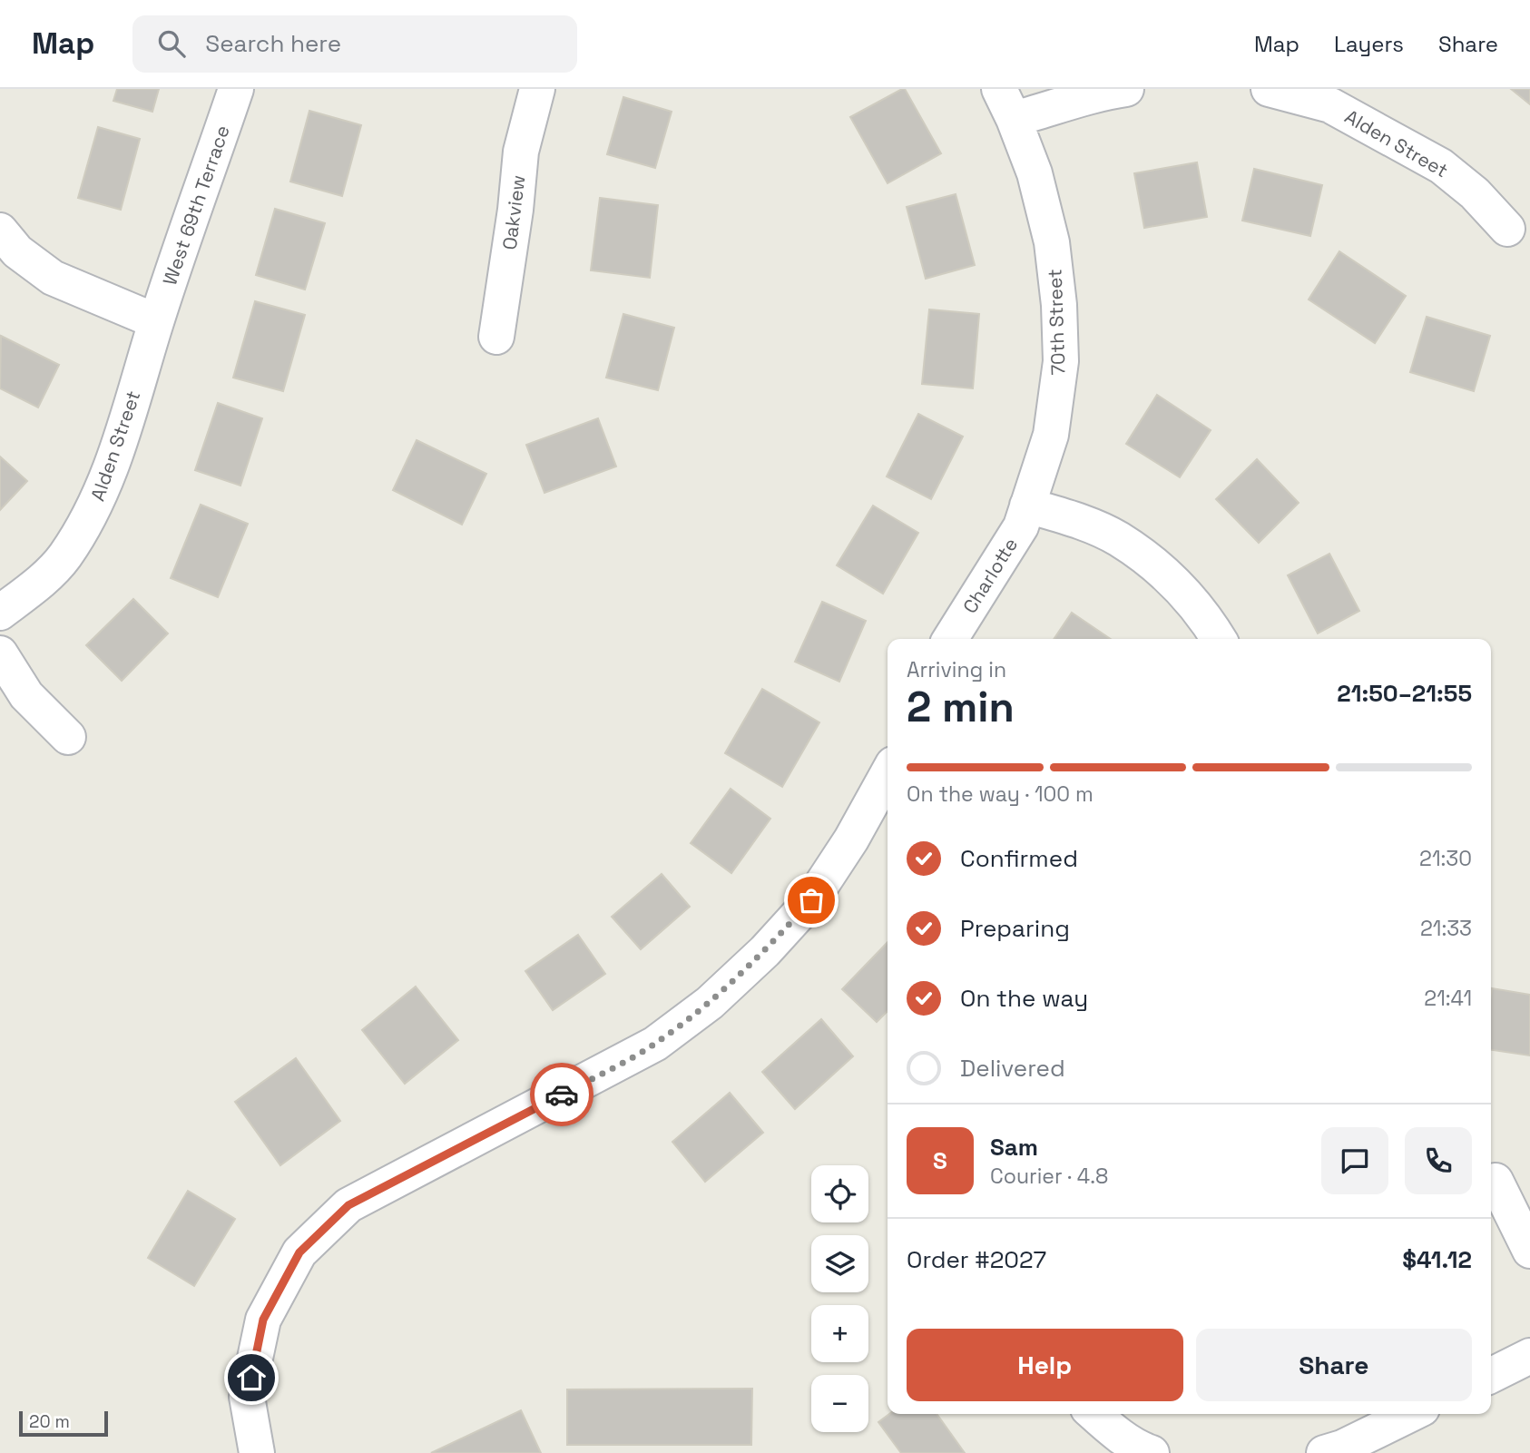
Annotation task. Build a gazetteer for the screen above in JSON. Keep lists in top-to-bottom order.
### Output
{
  "streets": {
    "street": [
      "Alden Street",
      "West 69th Terrace",
      "Oakview",
      "70th Street",
      "Charlotte"
    ]
  },
  "crossings": [
    ["Alden Street", "West 69th Terrace"],
    ["70th Street", "Charlotte"]
  ],
  "scale_bar": "20 m",
  "page": {
    "header": "Map",
    "search": "Search here",
    "nav": ["Map", "Layers", "Share"],
    "heading": ["2 min", "Arriving in", "21:50–21:55"],
    "panel": [
      "Sam",
      "Courier · 4.8",
      "Order #2027",
      "$41.12"
    ],
    "bar": "On the way · 100 m",
    "list": [
      ["Confirmed", "21:30"],
      ["Preparing", "21:33"],
      ["On the way", "21:41"],
      "Delivered"
    ],
    "round": "S",
    "map_buttons": ["+", "−"],
    "buttons": ["Help", "Share"],
    "scale": "20 m"
  }
}
